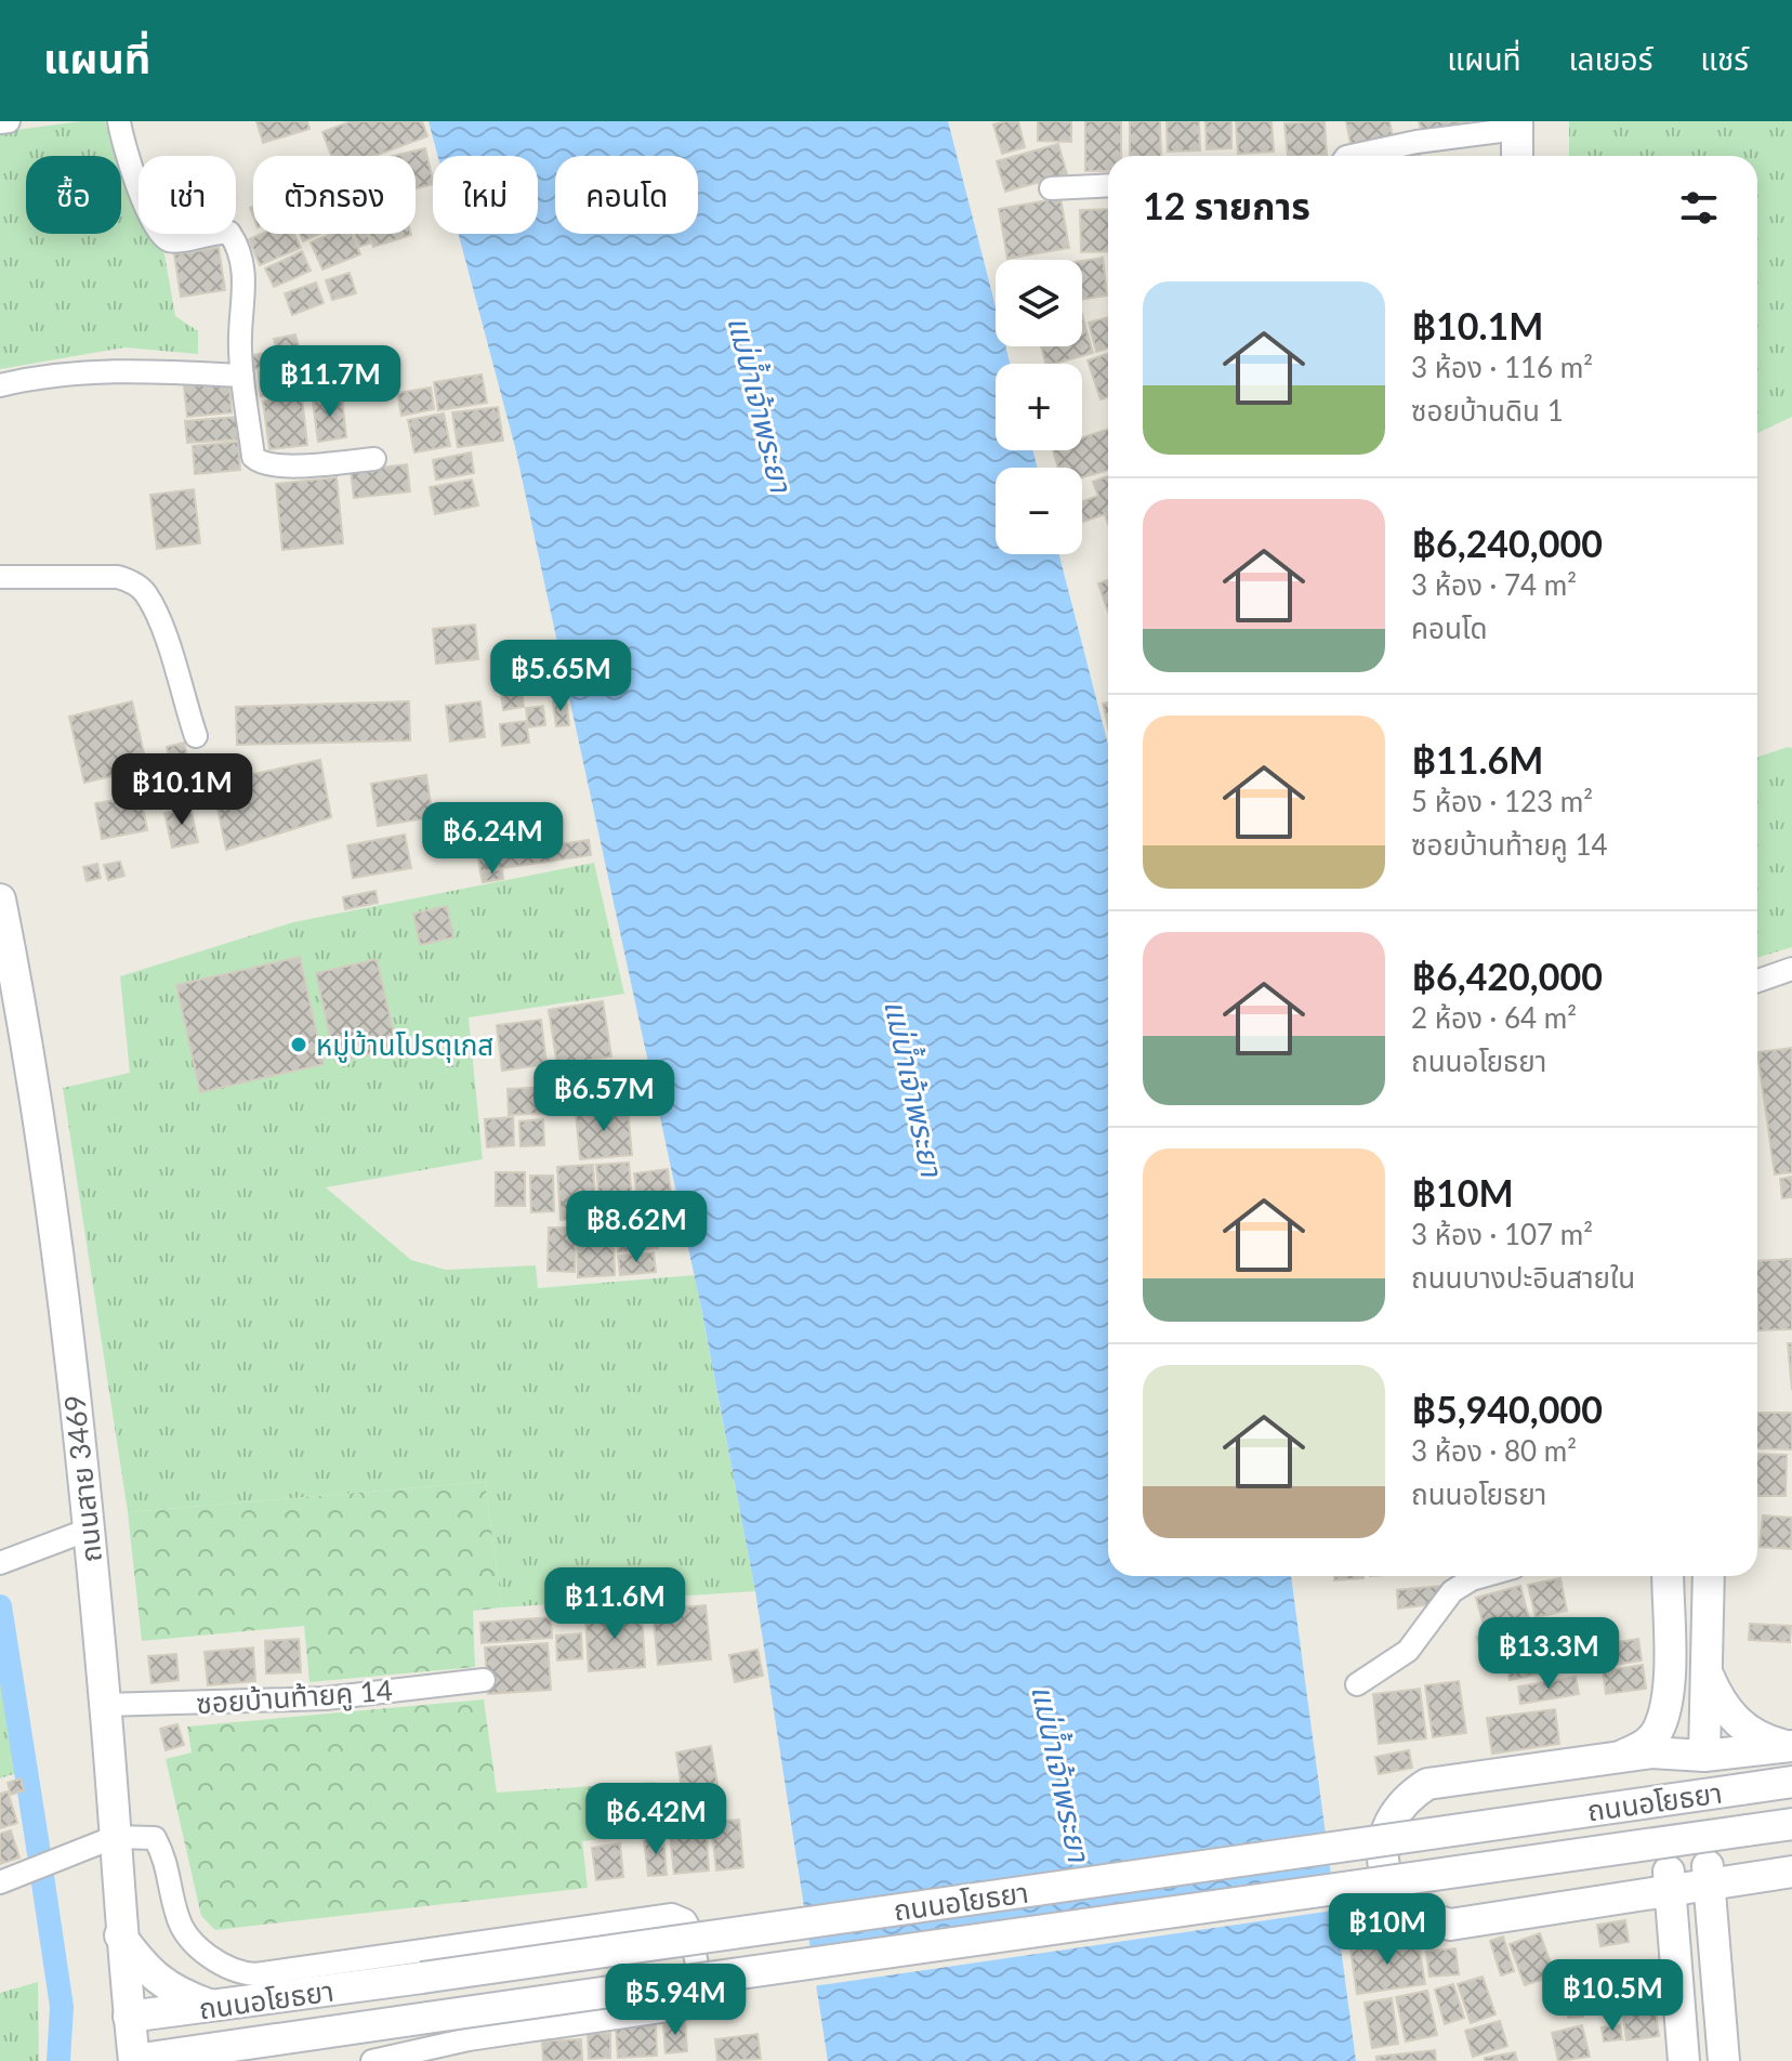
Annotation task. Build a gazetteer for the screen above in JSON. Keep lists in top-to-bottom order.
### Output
{
  "streets": {
    "main road": ["ถนนสาย 3469", "ถนนอโยธยา"],
    "street": ["ซอยบ้านท้ายคู 14"]
  },
  "crossings": [
    ["ถนนสาย 3469", "ซอยบ้านท้ายคู 14"],
    ["ถนนสาย 3469", "ถนนอโยธยา"]
  ],
  "water": ["แม่น้ำเจ้าพระยา"],
  "places": ["หมู่บ้านโปรตุเกส"],
  "page": {
    "header": "แผนที่",
    "nav": ["แผนที่", "เลเยอร์", "แชร์"],
    "chip": [
      "ซื้อ",
      "เช่า",
      "ตัวกรอง",
      "ใหม่",
      "คอนโด"
    ],
    "heading": "12 รายการ",
    "map_buttons": ["+", "−"],
    "list": [
      {
        "name": "฿10.1M",
        "note": "3 ห้อง · 116 m² · ซอยบ้านดิน 1"
      },
      {
        "name": "฿6,240,000",
        "note": "3 ห้อง · 74 m² · คอนโด"
      },
      {
        "name": "฿11.6M",
        "note": "5 ห้อง · 123 m² · ซอยบ้านท้ายคู 14"
      },
      {
        "name": "฿6,420,000",
        "note": "2 ห้อง · 64 m² · ถนนอโยธยา"
      },
      {
        "name": "฿10M",
        "note": "3 ห้อง · 107 m² · ถนนบางปะอินสายใน"
      },
      {
        "name": "฿5,940,000",
        "note": "3 ห้อง · 80 m² · ถนนอโยธยา"
      }
    ],
    "price": [
      "฿11.7M",
      "฿5.65M",
      "฿10.1M",
      "฿6.24M",
      "฿6.57M",
      "฿8.62M",
      "฿11.6M",
      "฿13.3M",
      "฿6.42M",
      "฿10M",
      "฿10.5M",
      "฿5.94M"
    ]
  }
}
